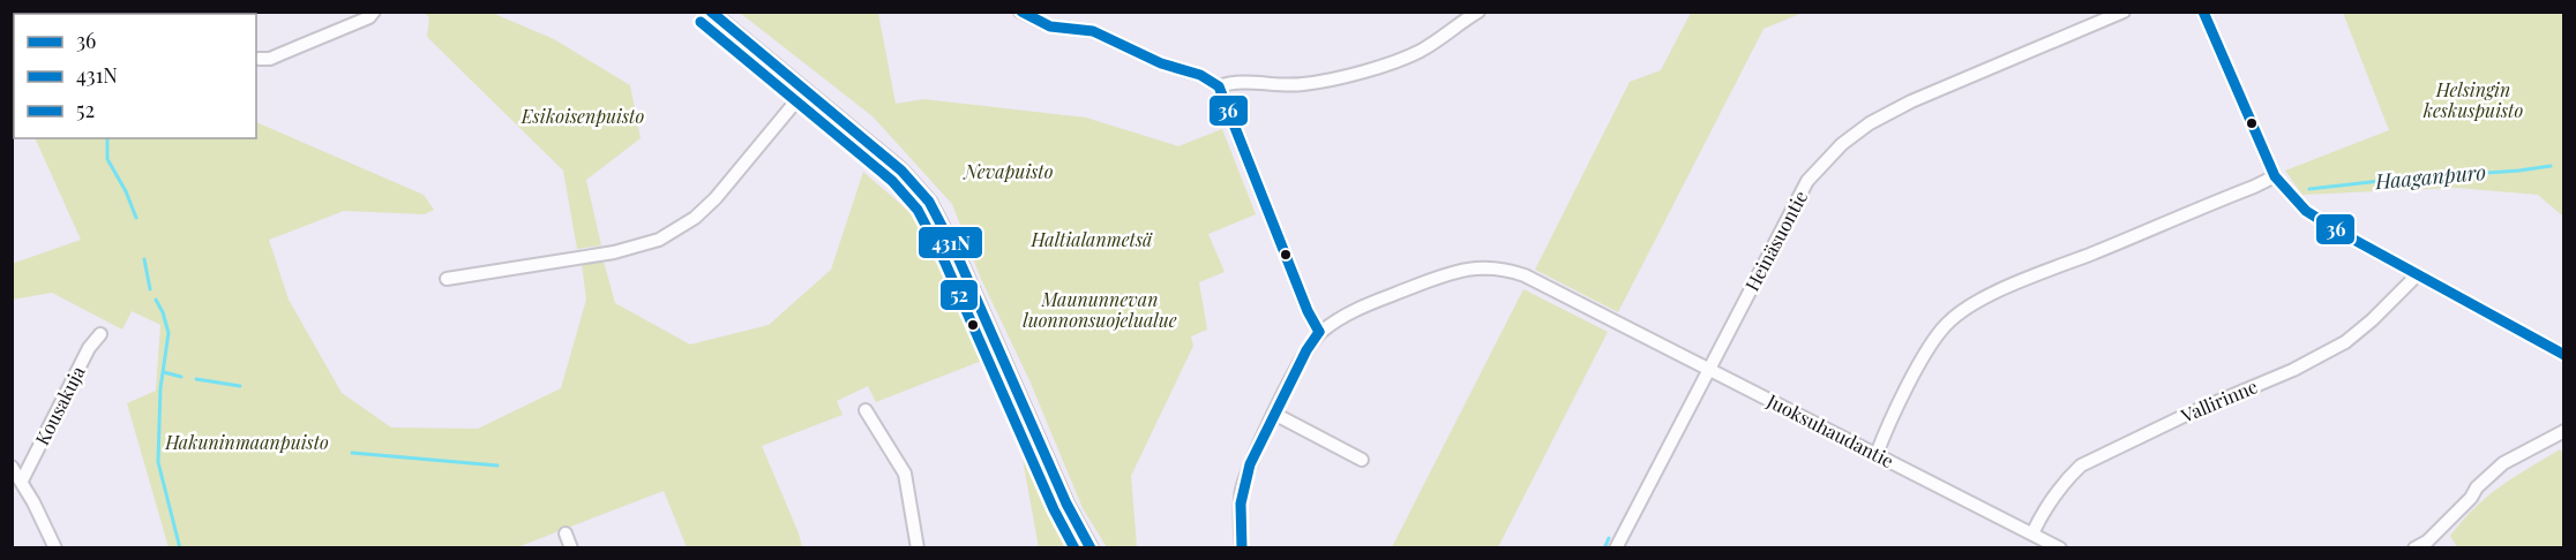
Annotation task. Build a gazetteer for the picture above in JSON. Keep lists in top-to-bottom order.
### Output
{
  "streets": {
    "street": [
      "Heinäsuontie",
      "Vallirinne",
      "Kousakuja",
      "Juoksuhaudantie"
    ]
  },
  "crossings": [
    ["Heinäsuontie", "Juoksuhaudantie"],
    ["Vallirinne", "Juoksuhaudantie"]
  ],
  "water": ["Haaganpuro"],
  "parks": [
    "Helsingin keskuspuisto",
    "Esikoisenpuisto",
    "Nevapuisto",
    "Haltialanmetsä",
    "Maununnevan luonnonsuojelualue",
    "Hakuninmaanpuisto"
  ],
  "lines": ["transit line 36", "transit line 431N", "transit line 52"],
  "legend": ["36", "431N", "52"]
}
